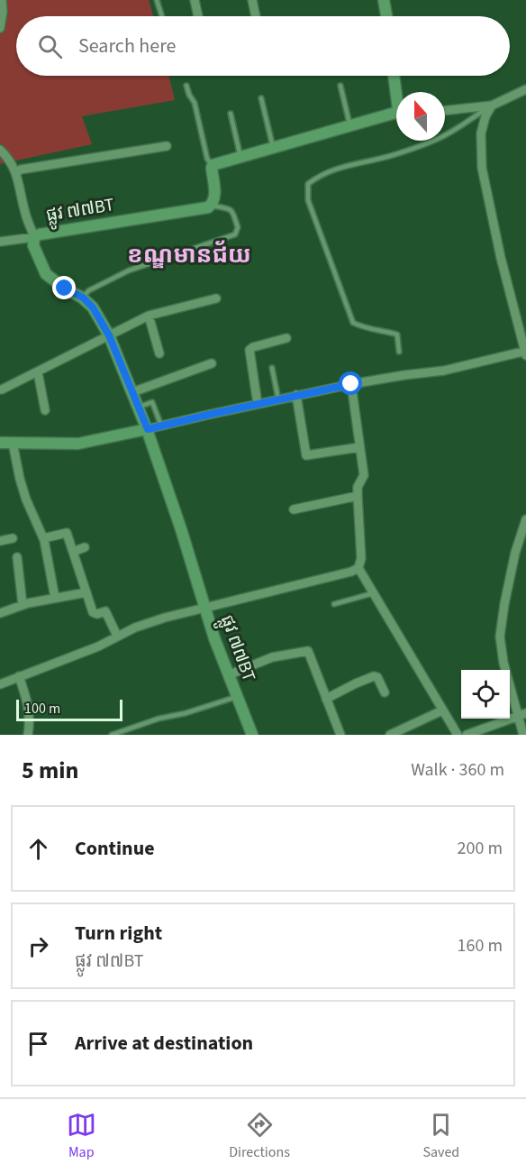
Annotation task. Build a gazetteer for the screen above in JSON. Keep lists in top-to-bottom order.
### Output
{
  "streets": {
    "street": ["ផ្លូវ ៧៧BT"]
  },
  "districts": ["ខណ្ឌមានជ័យ"],
  "scale_bar": "100 m",
  "north": "top",
  "page": {
    "search": "Search here",
    "scale": "100 m",
    "heading": ["5 min", "Walk · 360 m"],
    "list": [
      ["Continue", "200 m"],
      ["Turn right", "ផ្លូវ ៧៧BT", "160 m"],
      "Arrive at destination"
    ],
    "nav": ["Map", "Directions", "Saved"]
  }
}
